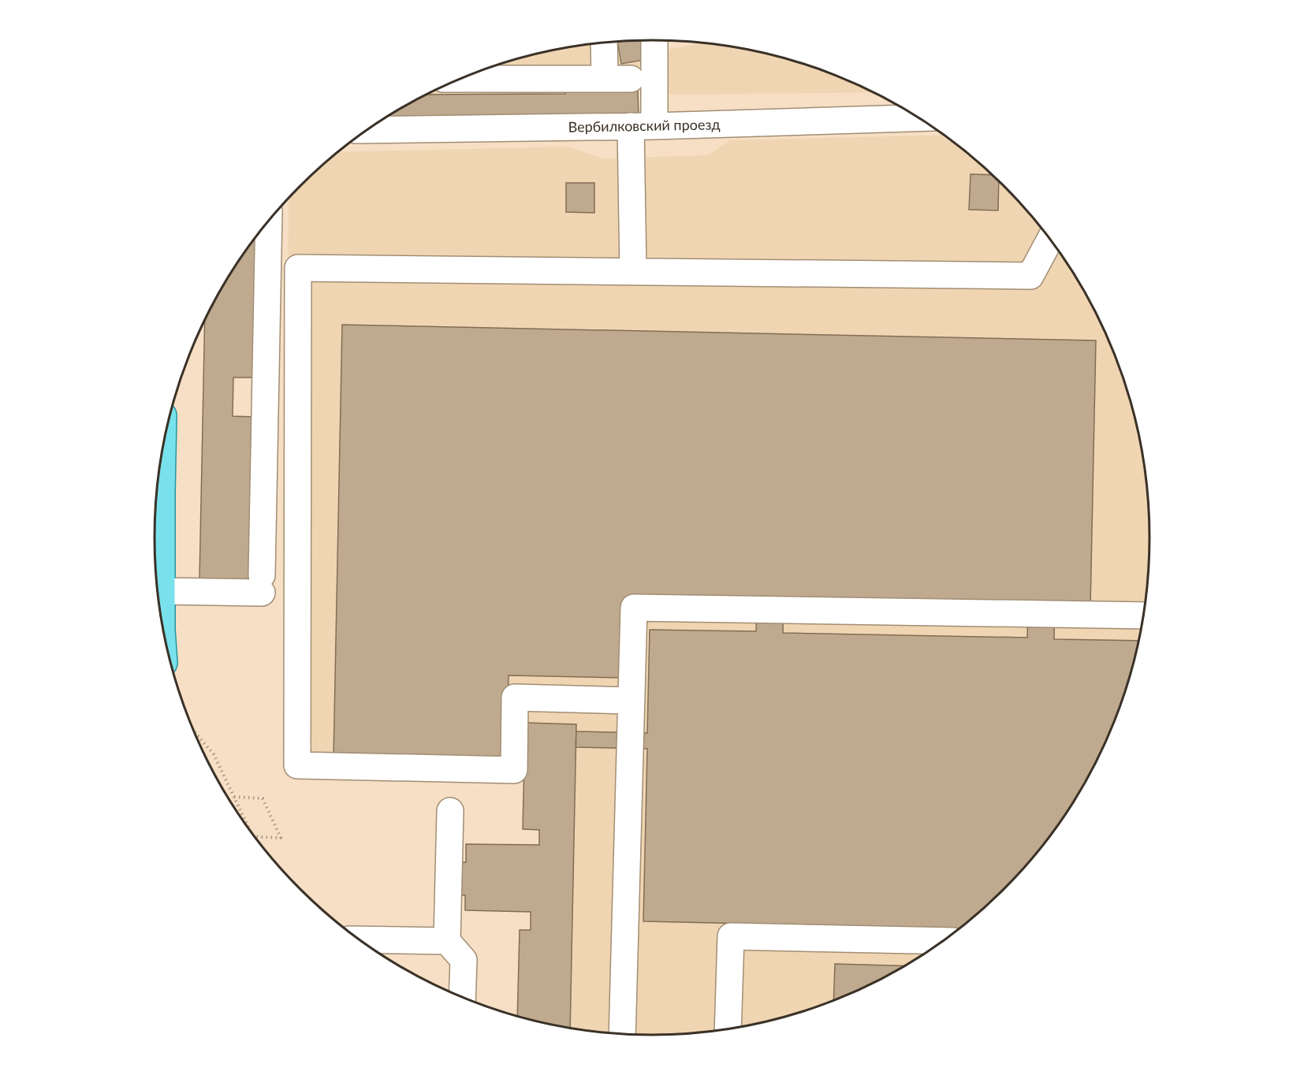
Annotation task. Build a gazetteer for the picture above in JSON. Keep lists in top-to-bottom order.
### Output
{
  "streets": {
    "street": ["Вербилковский проезд"]
  }
}
